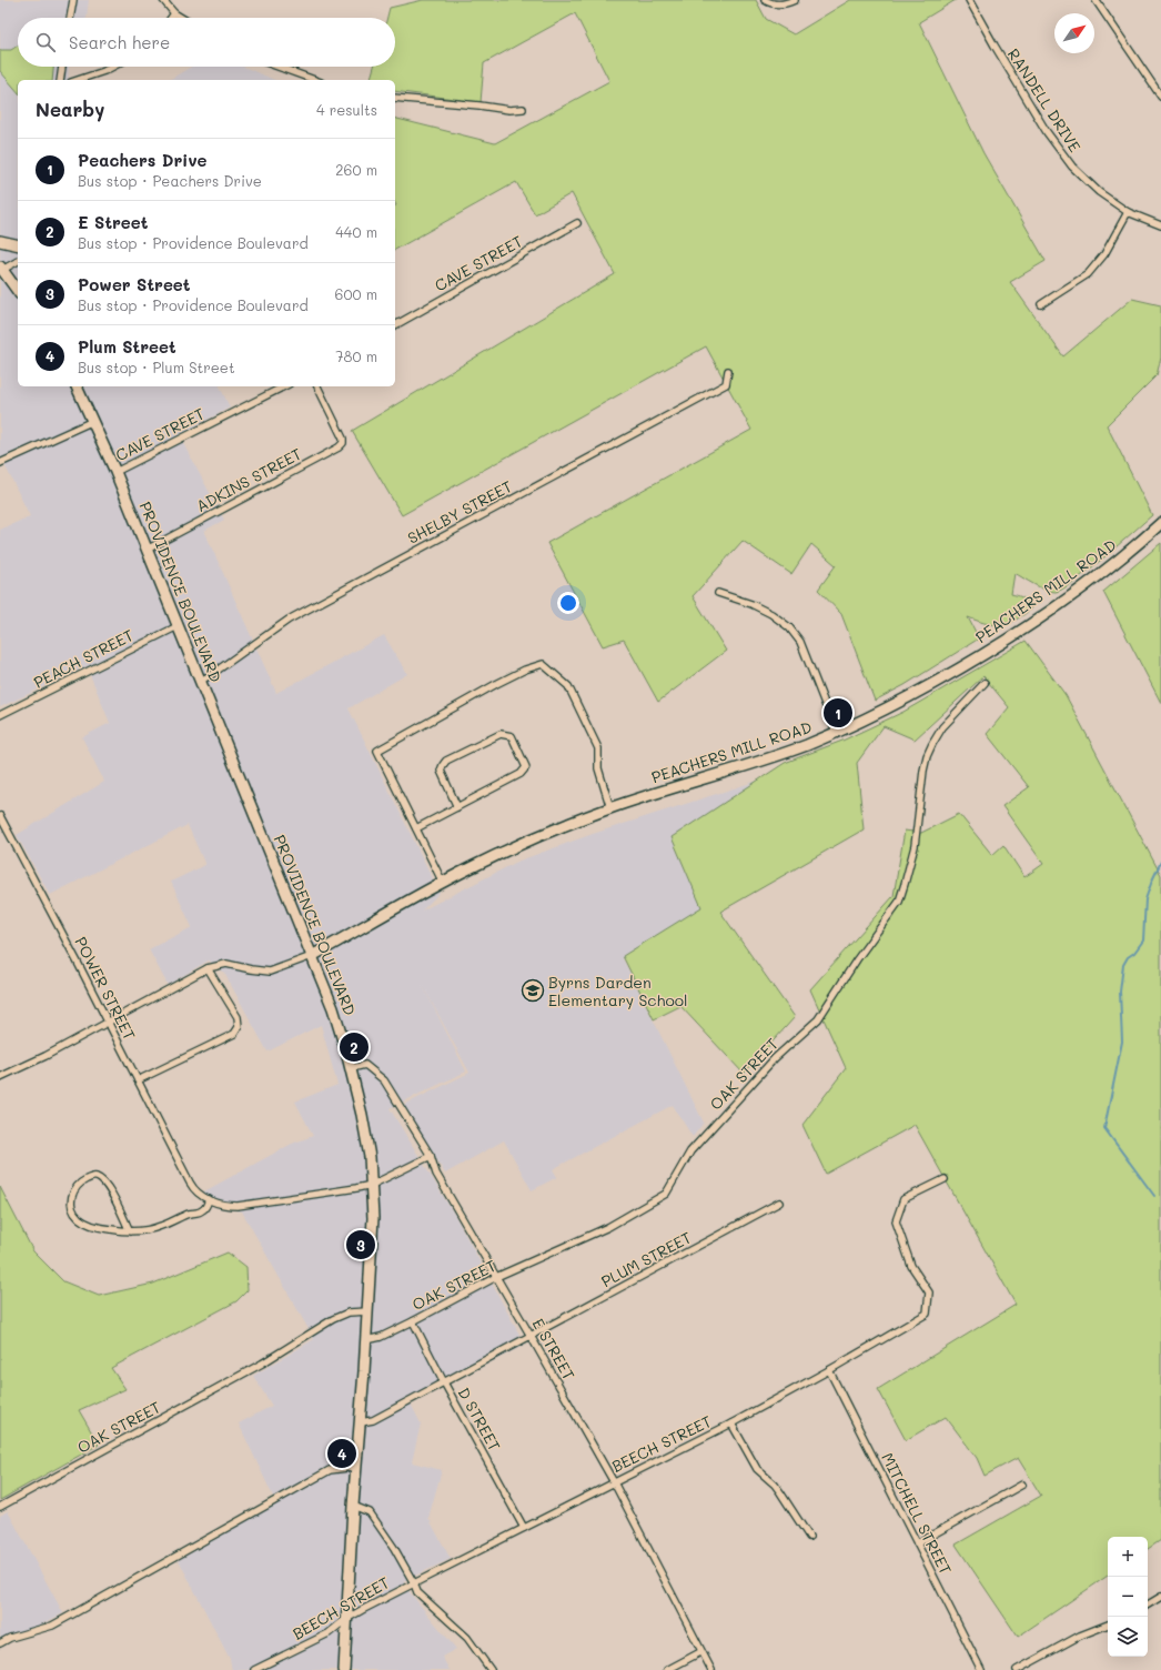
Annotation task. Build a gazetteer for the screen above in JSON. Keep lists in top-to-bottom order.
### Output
{
  "streets": {
    "main road": ["PEACHERS MILL ROAD", "PROVIDENCE BOULEVARD"],
    "street": [
      "RANDELL DRIVE",
      "CAVE STREET",
      "ADKINS STREET",
      "SHELBY STREET",
      "PEACH STREET",
      "POWER STREET",
      "OAK STREET",
      "PLUM STREET",
      "E STREET",
      "D STREET",
      "BEECH STREET",
      "MITCHELL STREET"
    ]
  },
  "crossings": [
    ["CAVE STREET", "PROVIDENCE BOULEVARD"],
    ["ADKINS STREET", "PROVIDENCE BOULEVARD"],
    ["SHELBY STREET", "PROVIDENCE BOULEVARD"],
    ["PEACHERS MILL ROAD", "PROVIDENCE BOULEVARD"],
    ["PROVIDENCE BOULEVARD", "PEACH STREET"],
    ["PROVIDENCE BOULEVARD", "POWER STREET"],
    ["PROVIDENCE BOULEVARD", "OAK STREET"],
    ["PROVIDENCE BOULEVARD", "PLUM STREET"],
    ["PROVIDENCE BOULEVARD", "E STREET"],
    ["PROVIDENCE BOULEVARD", "BEECH STREET"],
    ["POWER STREET", "E STREET"],
    ["OAK STREET", "E STREET"],
    ["OAK STREET", "D STREET"],
    ["PLUM STREET", "E STREET"],
    ["PLUM STREET", "D STREET"],
    ["E STREET", "BEECH STREET"],
    ["D STREET", "BEECH STREET"],
    ["BEECH STREET", "MITCHELL STREET"]
  ],
  "places": {
    "school or university": ["Byrns Darden Elementary School"]
  },
  "north": "top right",
  "page": {
    "search": "Search here",
    "heading": ["Nearby", "4 results"],
    "list": [
      {
        "mark": "1",
        "name": "Peachers Drive",
        "note": "Bus stop · Peachers Drive",
        "value": "260 m"
      },
      {
        "mark": "2",
        "name": "E Street",
        "note": "Bus stop · Providence Boulevard",
        "value": "440 m"
      },
      {
        "mark": "3",
        "name": "Power Street",
        "note": "Bus stop · Providence Boulevard",
        "value": "600 m"
      },
      {
        "mark": "4",
        "name": "Plum Street",
        "note": "Bus stop · Plum Street",
        "value": "780 m"
      }
    ],
    "pins": [
      "1",
      "2",
      "3",
      "4"
    ],
    "map_buttons": ["+", "−"]
  }
}
